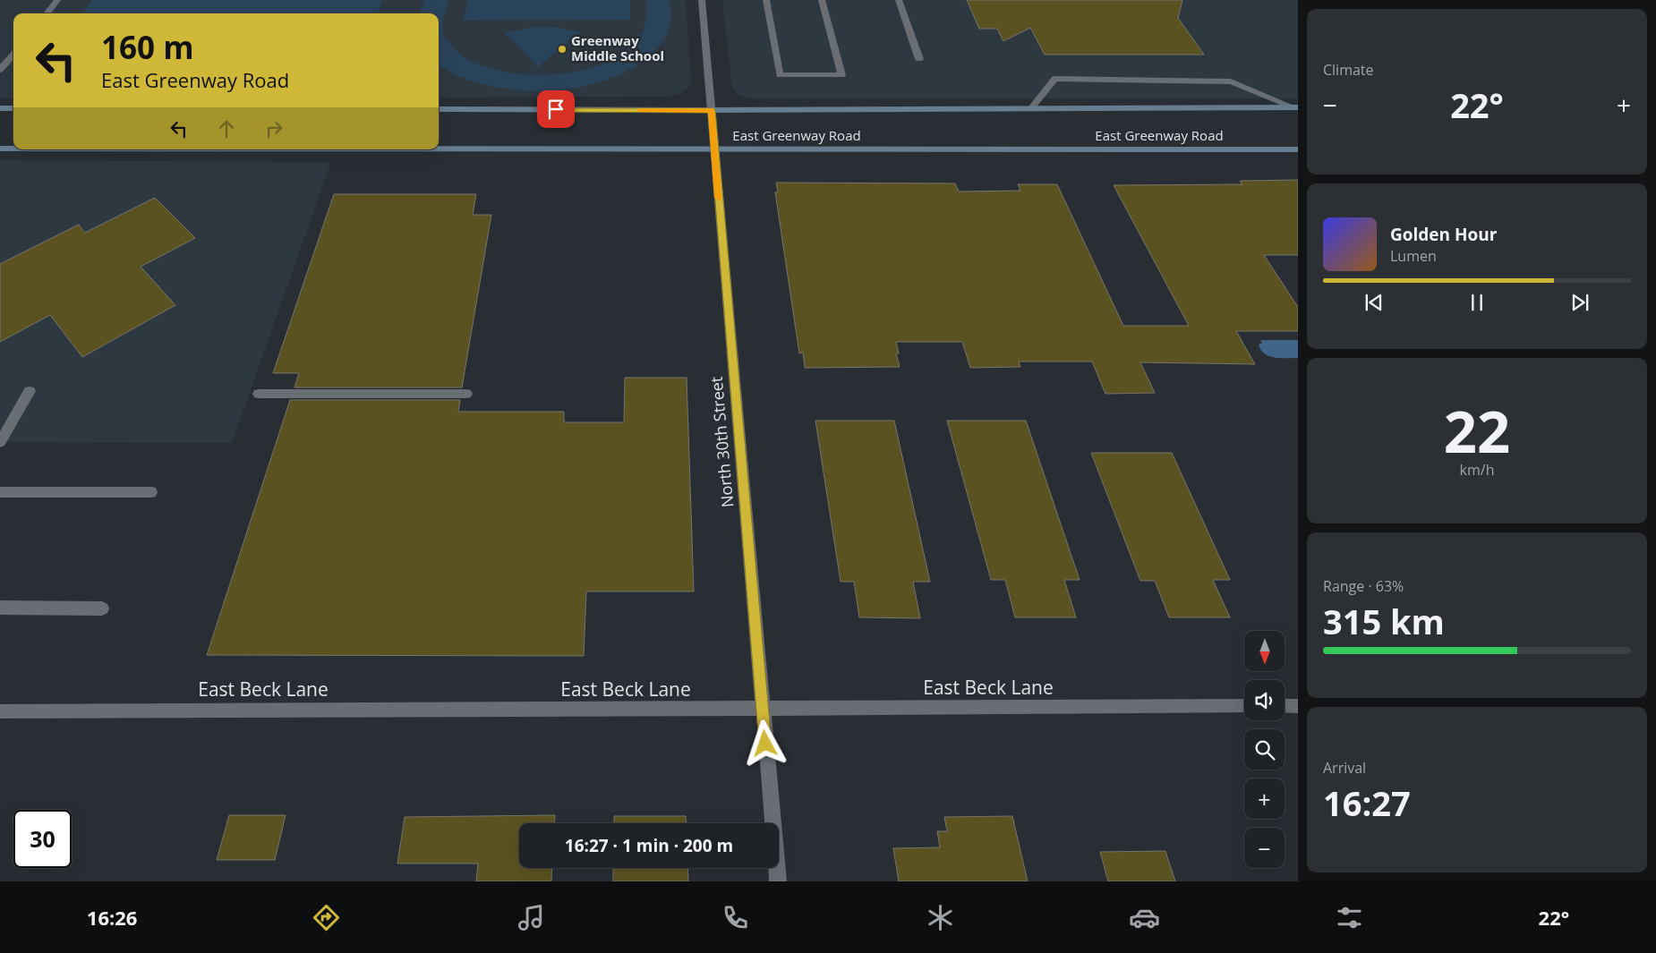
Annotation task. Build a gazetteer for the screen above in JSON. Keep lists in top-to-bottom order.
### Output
{
  "streets": {
    "main road": ["East Greenway Road"],
    "street": ["North 30th Street", "East Beck Lane"]
  },
  "crossings": [
    ["East Greenway Road", "North 30th Street"],
    ["North 30th Street", "East Beck Lane"]
  ],
  "places": ["Greenway Middle School"],
  "north": "bottom",
  "page": {
    "tile": [
      "Climate",
      ["22", "km/h"],
      ["Range · 63%", "315 km"],
      ["Arrival", "16:27"]
    ],
    "turn": ["160 m", "East Greenway Road"],
    "heat": ["−", "22°", "+"],
    "song": ["Golden Hour", "Lumen"],
    "map_buttons": ["+", "−"],
    "limit": "30",
    "trip": "16:27 · 1 min · 200 m",
    "tabs": ["16:26", "22°"]
  }
}
